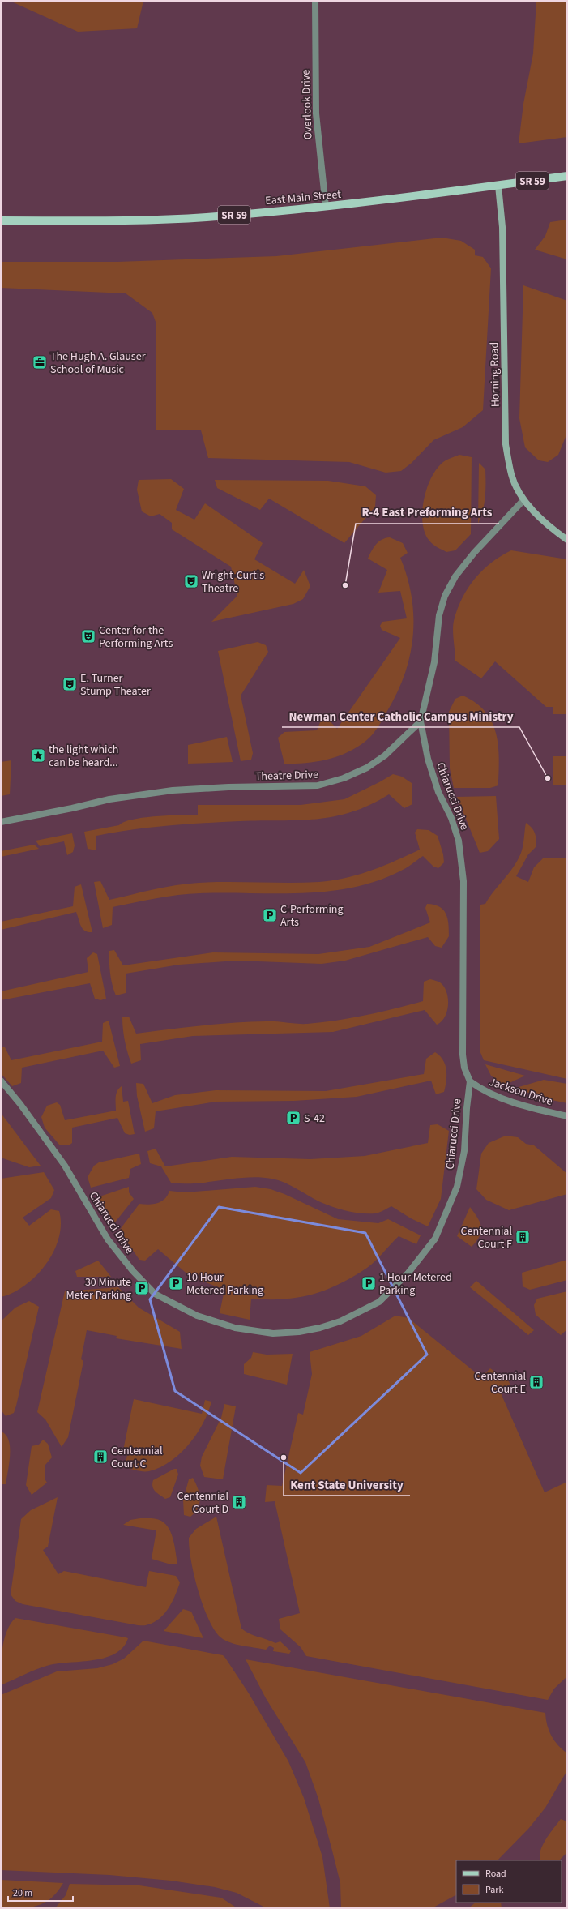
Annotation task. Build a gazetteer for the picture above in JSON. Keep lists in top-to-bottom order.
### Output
{
  "streets": {
    "main road": ["SR 59", "East Main Street"],
    "street": [
      "Overlook Drive",
      "Horning Road",
      "Theatre Drive",
      "Chiarucci Drive",
      "Jackson Drive"
    ]
  },
  "crossings": [
    ["Overlook Drive", "East Main Street"],
    ["East Main Street", "Horning Road"],
    ["Theatre Drive", "Chiarucci Drive"],
    ["Chiarucci Drive", "Jackson Drive"]
  ],
  "places": {
    "office": ["The Hugh A. Glauser School of Music"],
    "theatre": ["Wright-Curtis Theatre", "Center for the Performing Arts", "E. Turner Stump Theater"],
    "other": ["R-4 East Preforming Arts", "Newman Center Catholic Campus Ministry", "Kent State University"],
    "place": ["the light which can be heard..."],
    "parking": [
      "C-Performing Arts",
      "S-42",
      "10 Hour Metered Parking",
      "1 Hour Metered Parking",
      "30 Minute Meter Parking"
    ],
    "building": [
      "Centennial Court F",
      "Centennial Court E",
      "Centennial Court C",
      "Centennial Court D"
    ]
  },
  "legend": ["Road", "Park"],
  "scale_bar": "20 m"
}
